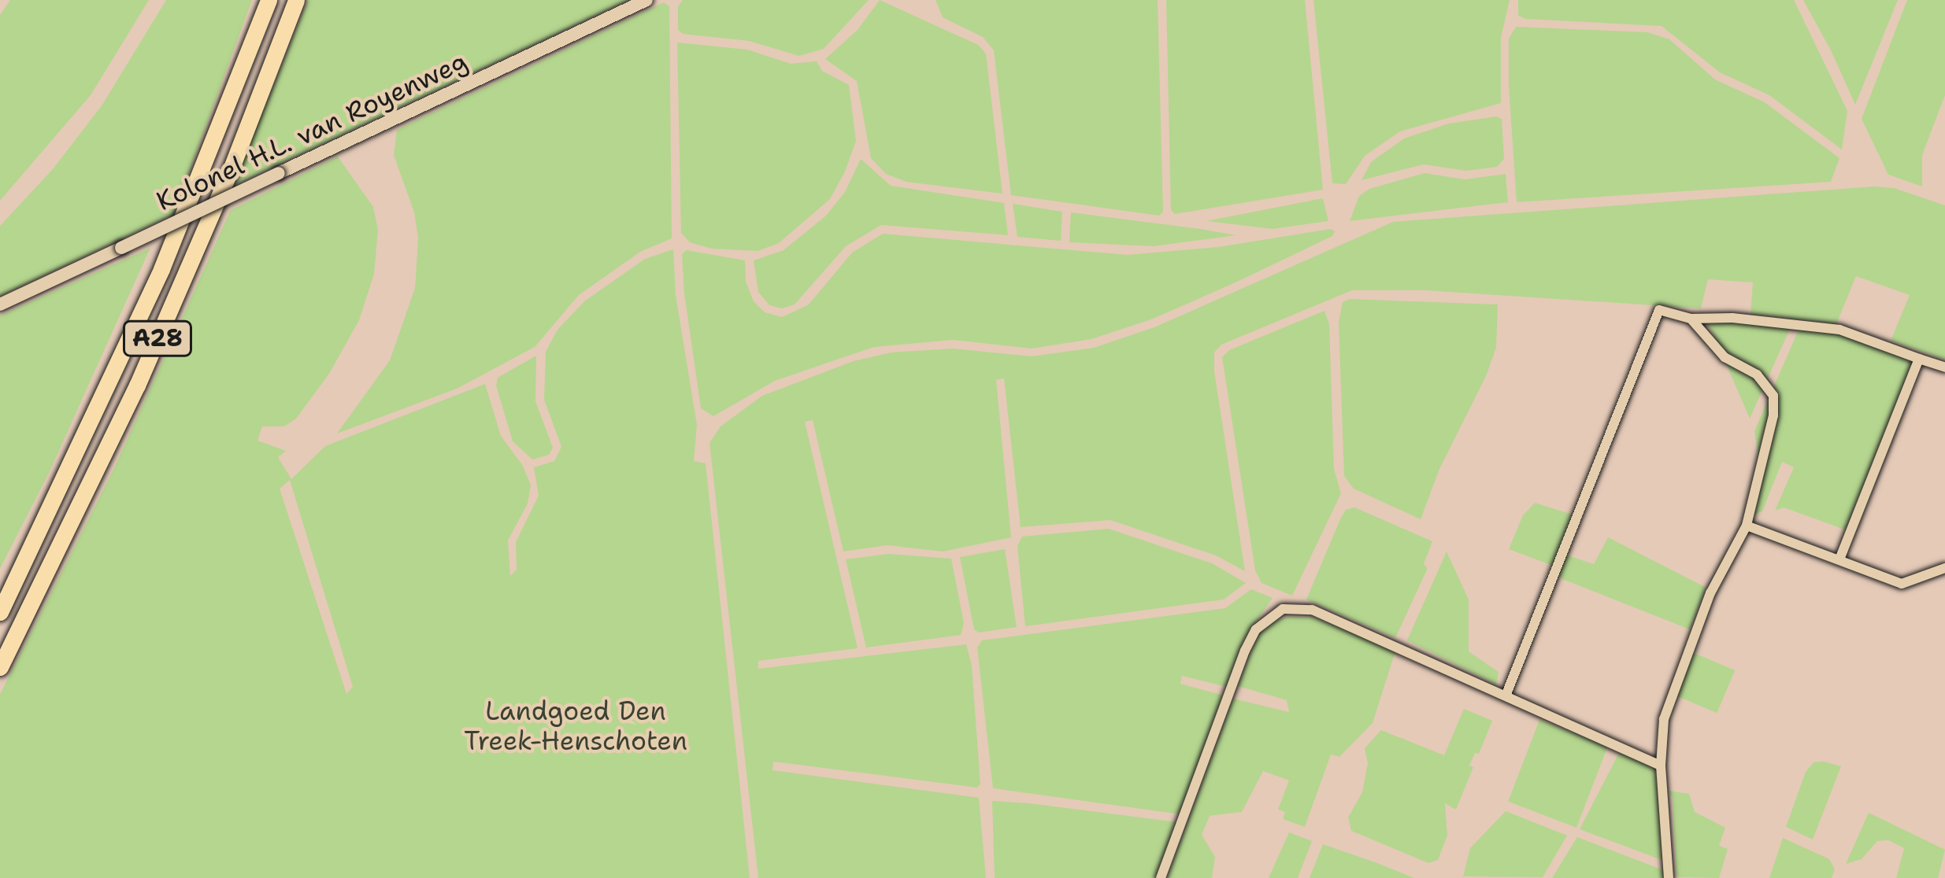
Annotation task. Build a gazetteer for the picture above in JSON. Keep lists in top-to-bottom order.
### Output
{
  "streets": {
    "highway": ["A28"],
    "street": ["Kolonel H.L. van Royenweg"]
  },
  "parks": ["Landgoed Den Treek-Henschoten"]
}
